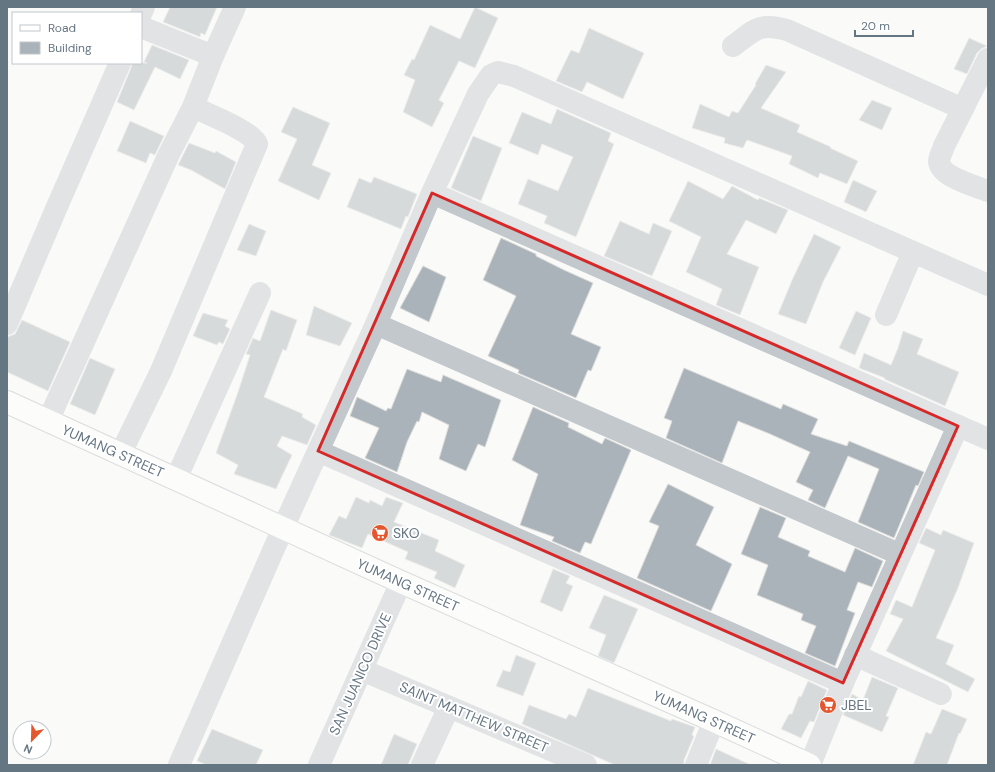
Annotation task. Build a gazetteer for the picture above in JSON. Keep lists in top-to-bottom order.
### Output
{
  "streets": {
    "main road": ["YUMANG STREET"],
    "street": ["SAN JUANICO DRIVE", "SAINT MATTHEW STREET"]
  },
  "crossings": [
    ["YUMANG STREET", "SAN JUANICO DRIVE"],
    ["SAN JUANICO DRIVE", "SAINT MATTHEW STREET"]
  ],
  "places": {
    "supermarket": ["SKO", "JBEL"]
  },
  "legend": ["Road", "Building"],
  "scale_bar": "20 m",
  "north": "bottom left"
}
